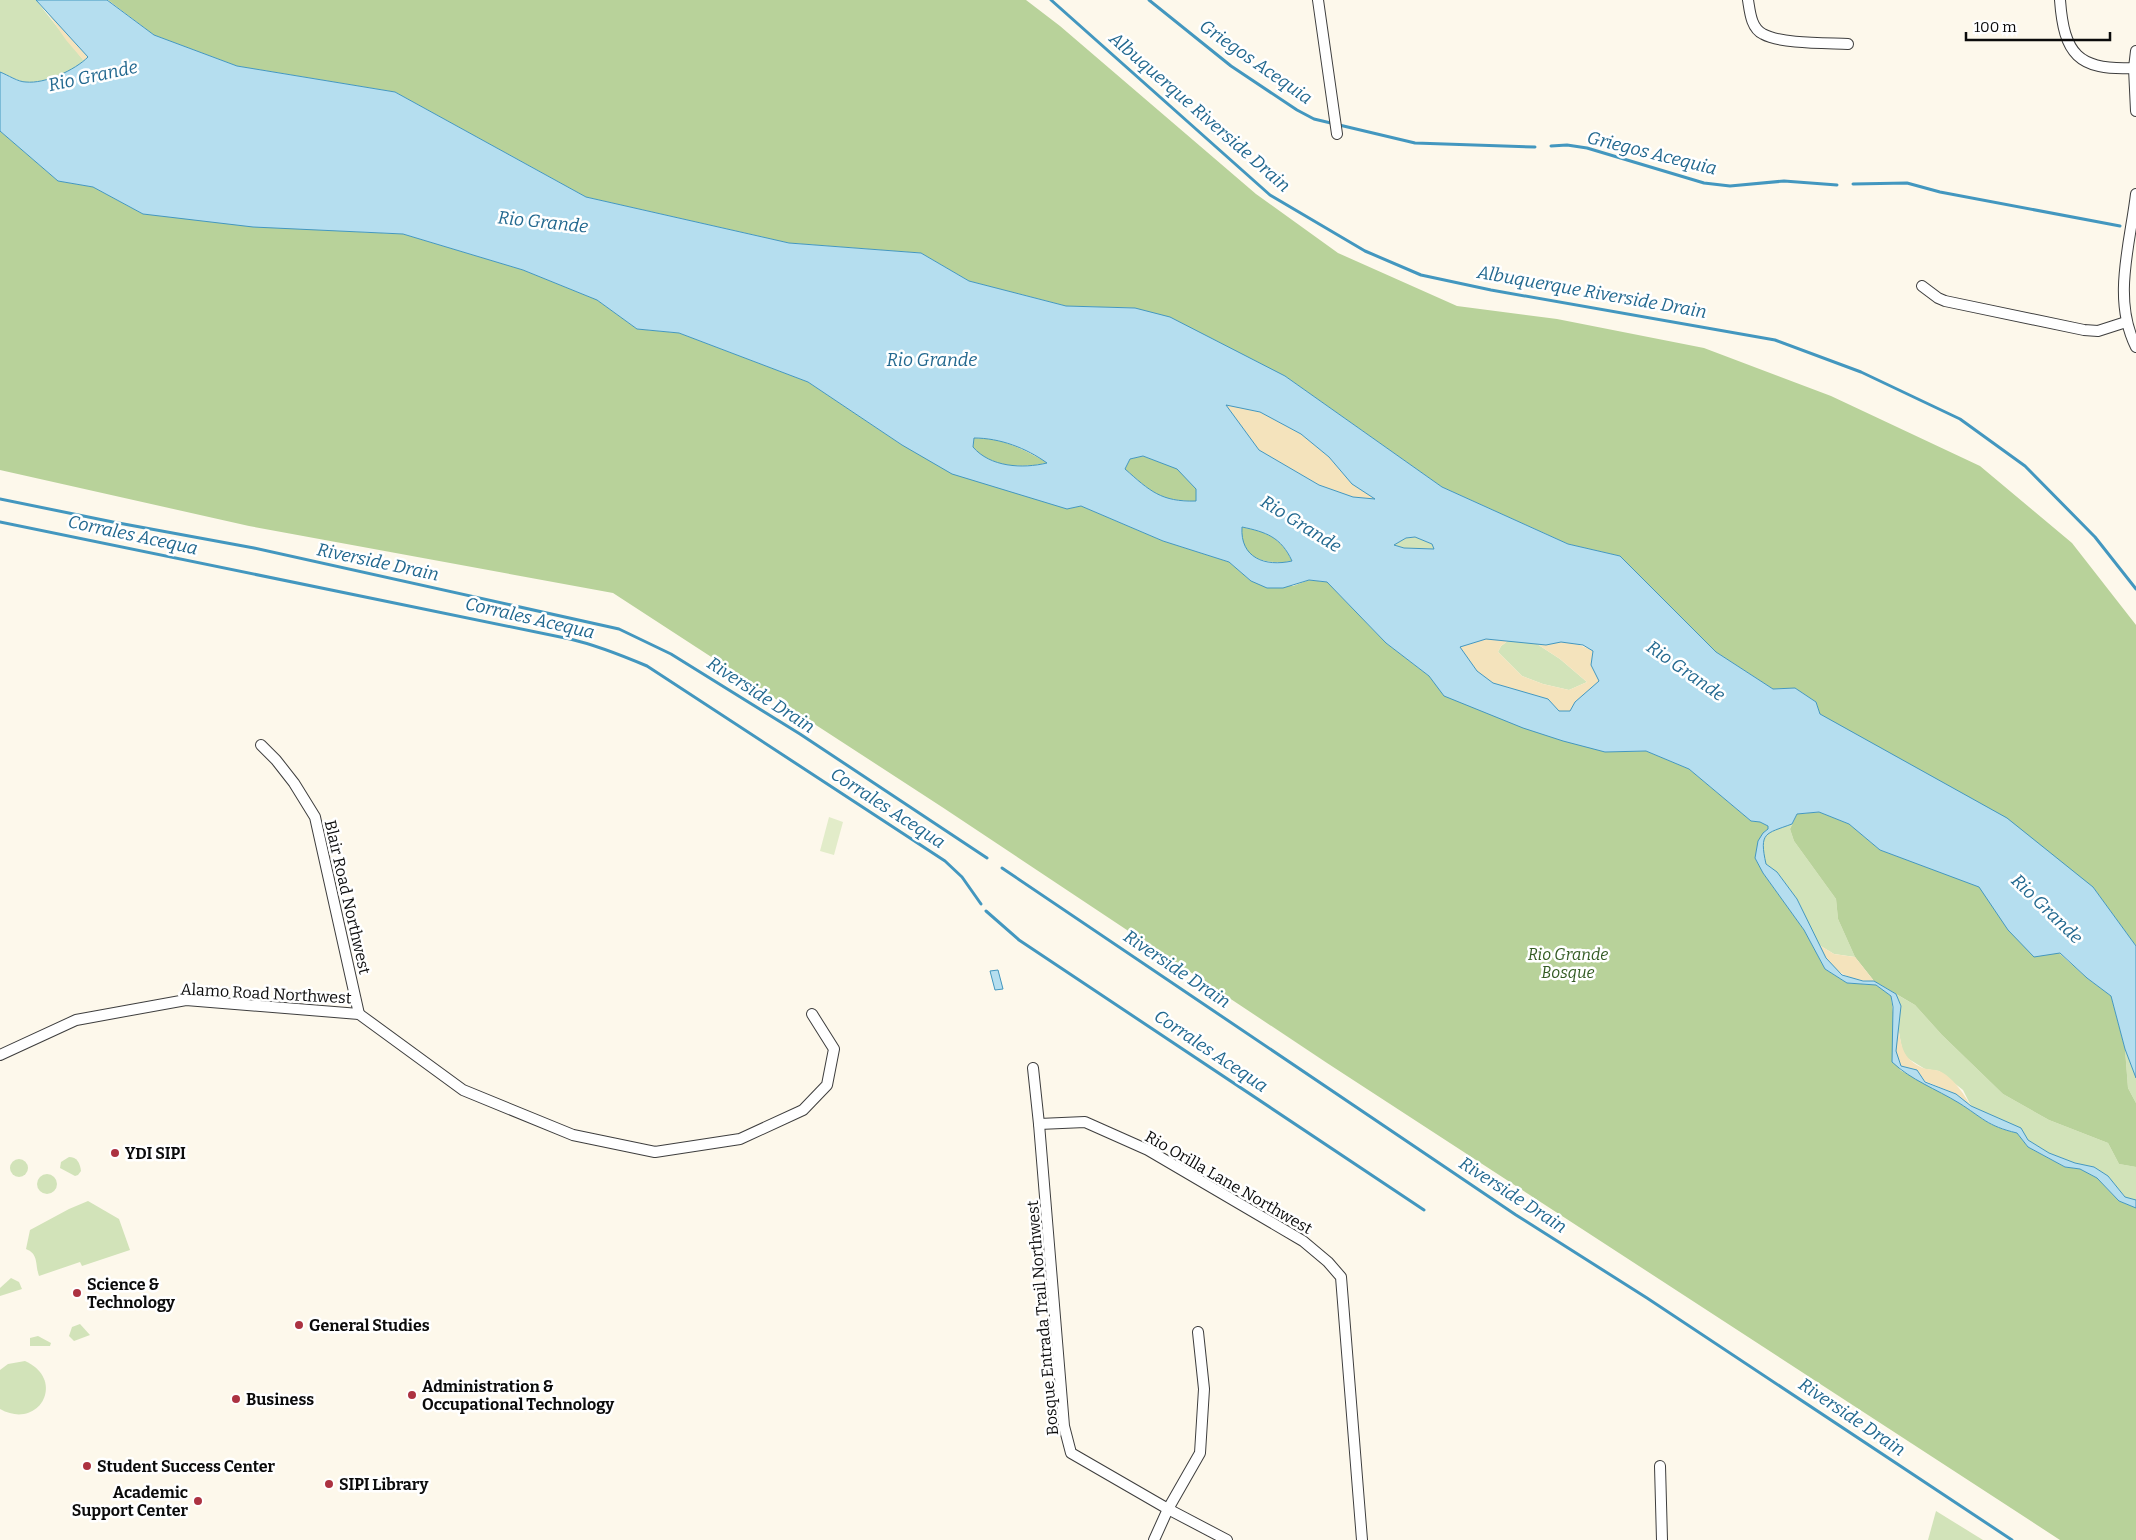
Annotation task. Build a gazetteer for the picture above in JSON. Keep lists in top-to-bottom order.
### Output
{
  "streets": {
    "street": [
      "Blair Road Northwest",
      "Alamo Road Northwest",
      "Rio Orilla Lane Northwest",
      "Bosque Entrada Trail Northwest"
    ]
  },
  "crossings": [
    ["Blair Road Northwest", "Alamo Road Northwest"],
    ["Rio Orilla Lane Northwest", "Bosque Entrada Trail Northwest"]
  ],
  "water": [
    "Griegos Acequia",
    "Rio Grande",
    "Albuquerque Riverside Drain",
    "Corrales Acequa",
    "Riverside Drain"
  ],
  "parks": ["Rio Grande Bosque"],
  "places": [
    "YDI SIPI",
    "Science & Technology",
    "General Studies",
    "Administration & Occupational Technology",
    "Business",
    "Student Success Center",
    "SIPI Library",
    "Academic Support Center"
  ],
  "scale_bar": "100 m"
}
